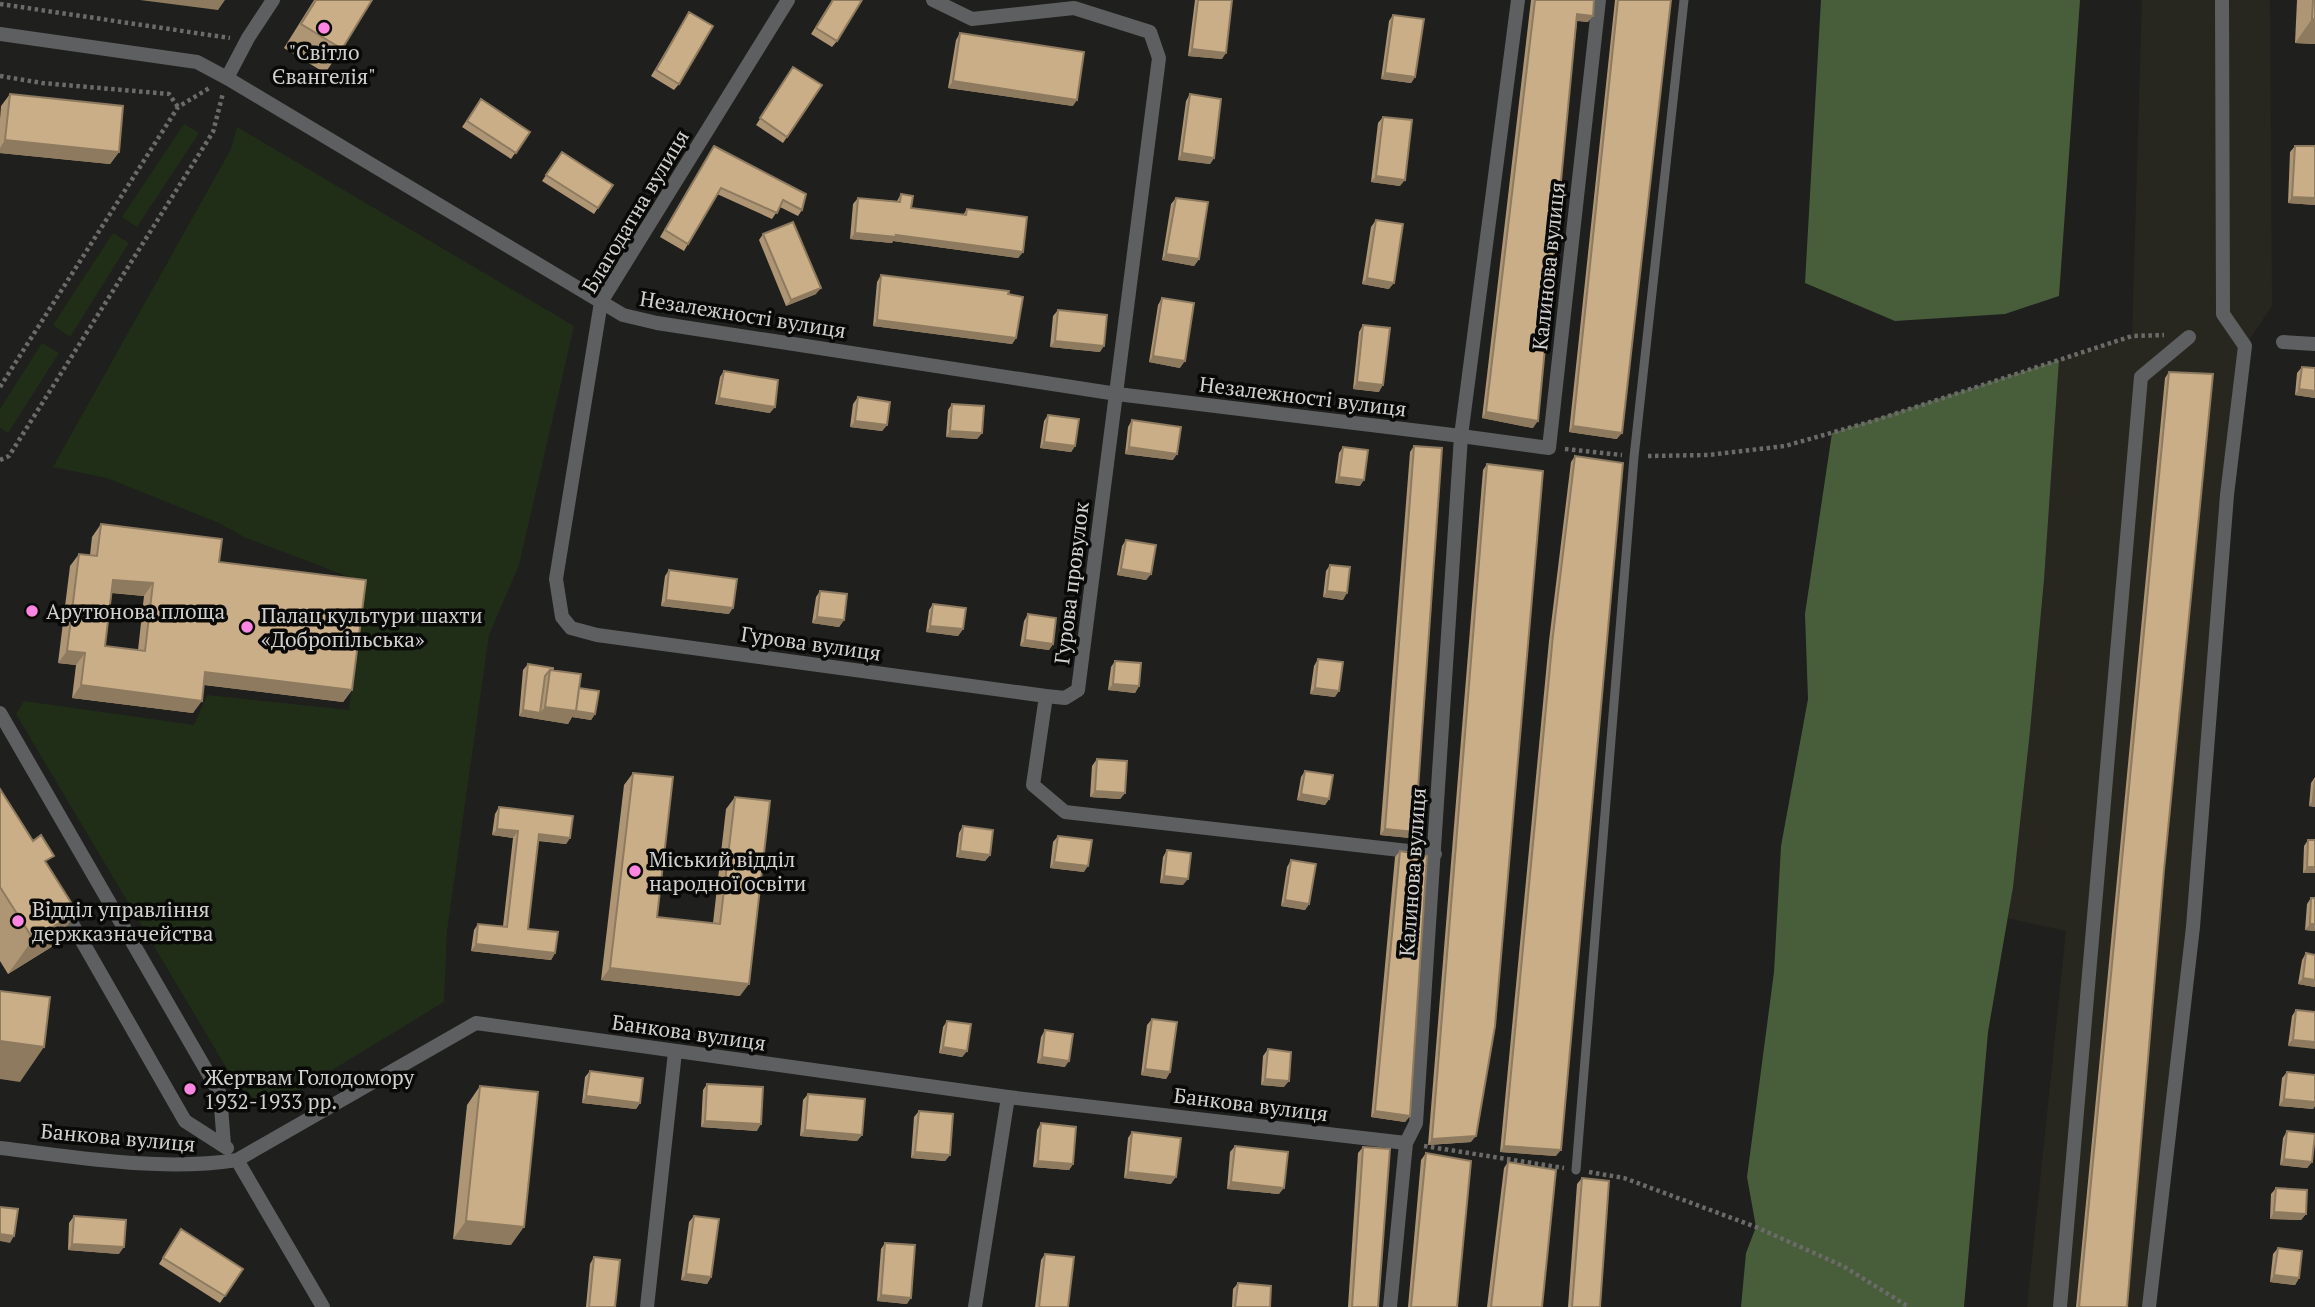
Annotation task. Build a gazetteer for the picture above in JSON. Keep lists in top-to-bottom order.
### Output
{
  "streets": {
    "street": [
      "Благодатна вулиця",
      "Калинова вулиця",
      "Незалежності вулиця",
      "Гурова провулок",
      "Гурова вулиця",
      "Банкова вулиця"
    ]
  },
  "crossings": [
    ["Благодатна вулиця", "Незалежності вулиця"],
    ["Благодатна вулиця", "Гурова вулиця"],
    ["Калинова вулиця", "Незалежності вулиця"],
    ["Калинова вулиця", "Банкова вулиця"],
    ["Незалежності вулиця", "Гурова провулок"],
    ["Гурова провулок", "Гурова вулиця"]
  ],
  "places": [
    "\"Світло Євангелія\"",
    "Арутюнова площа",
    "Палац культури шахти «Добропільська»",
    "Міський відділ народної освіти",
    "Відділ управління держказначейства",
    "Жертвам Голодомору 1932-1933 рр."
  ]
}
